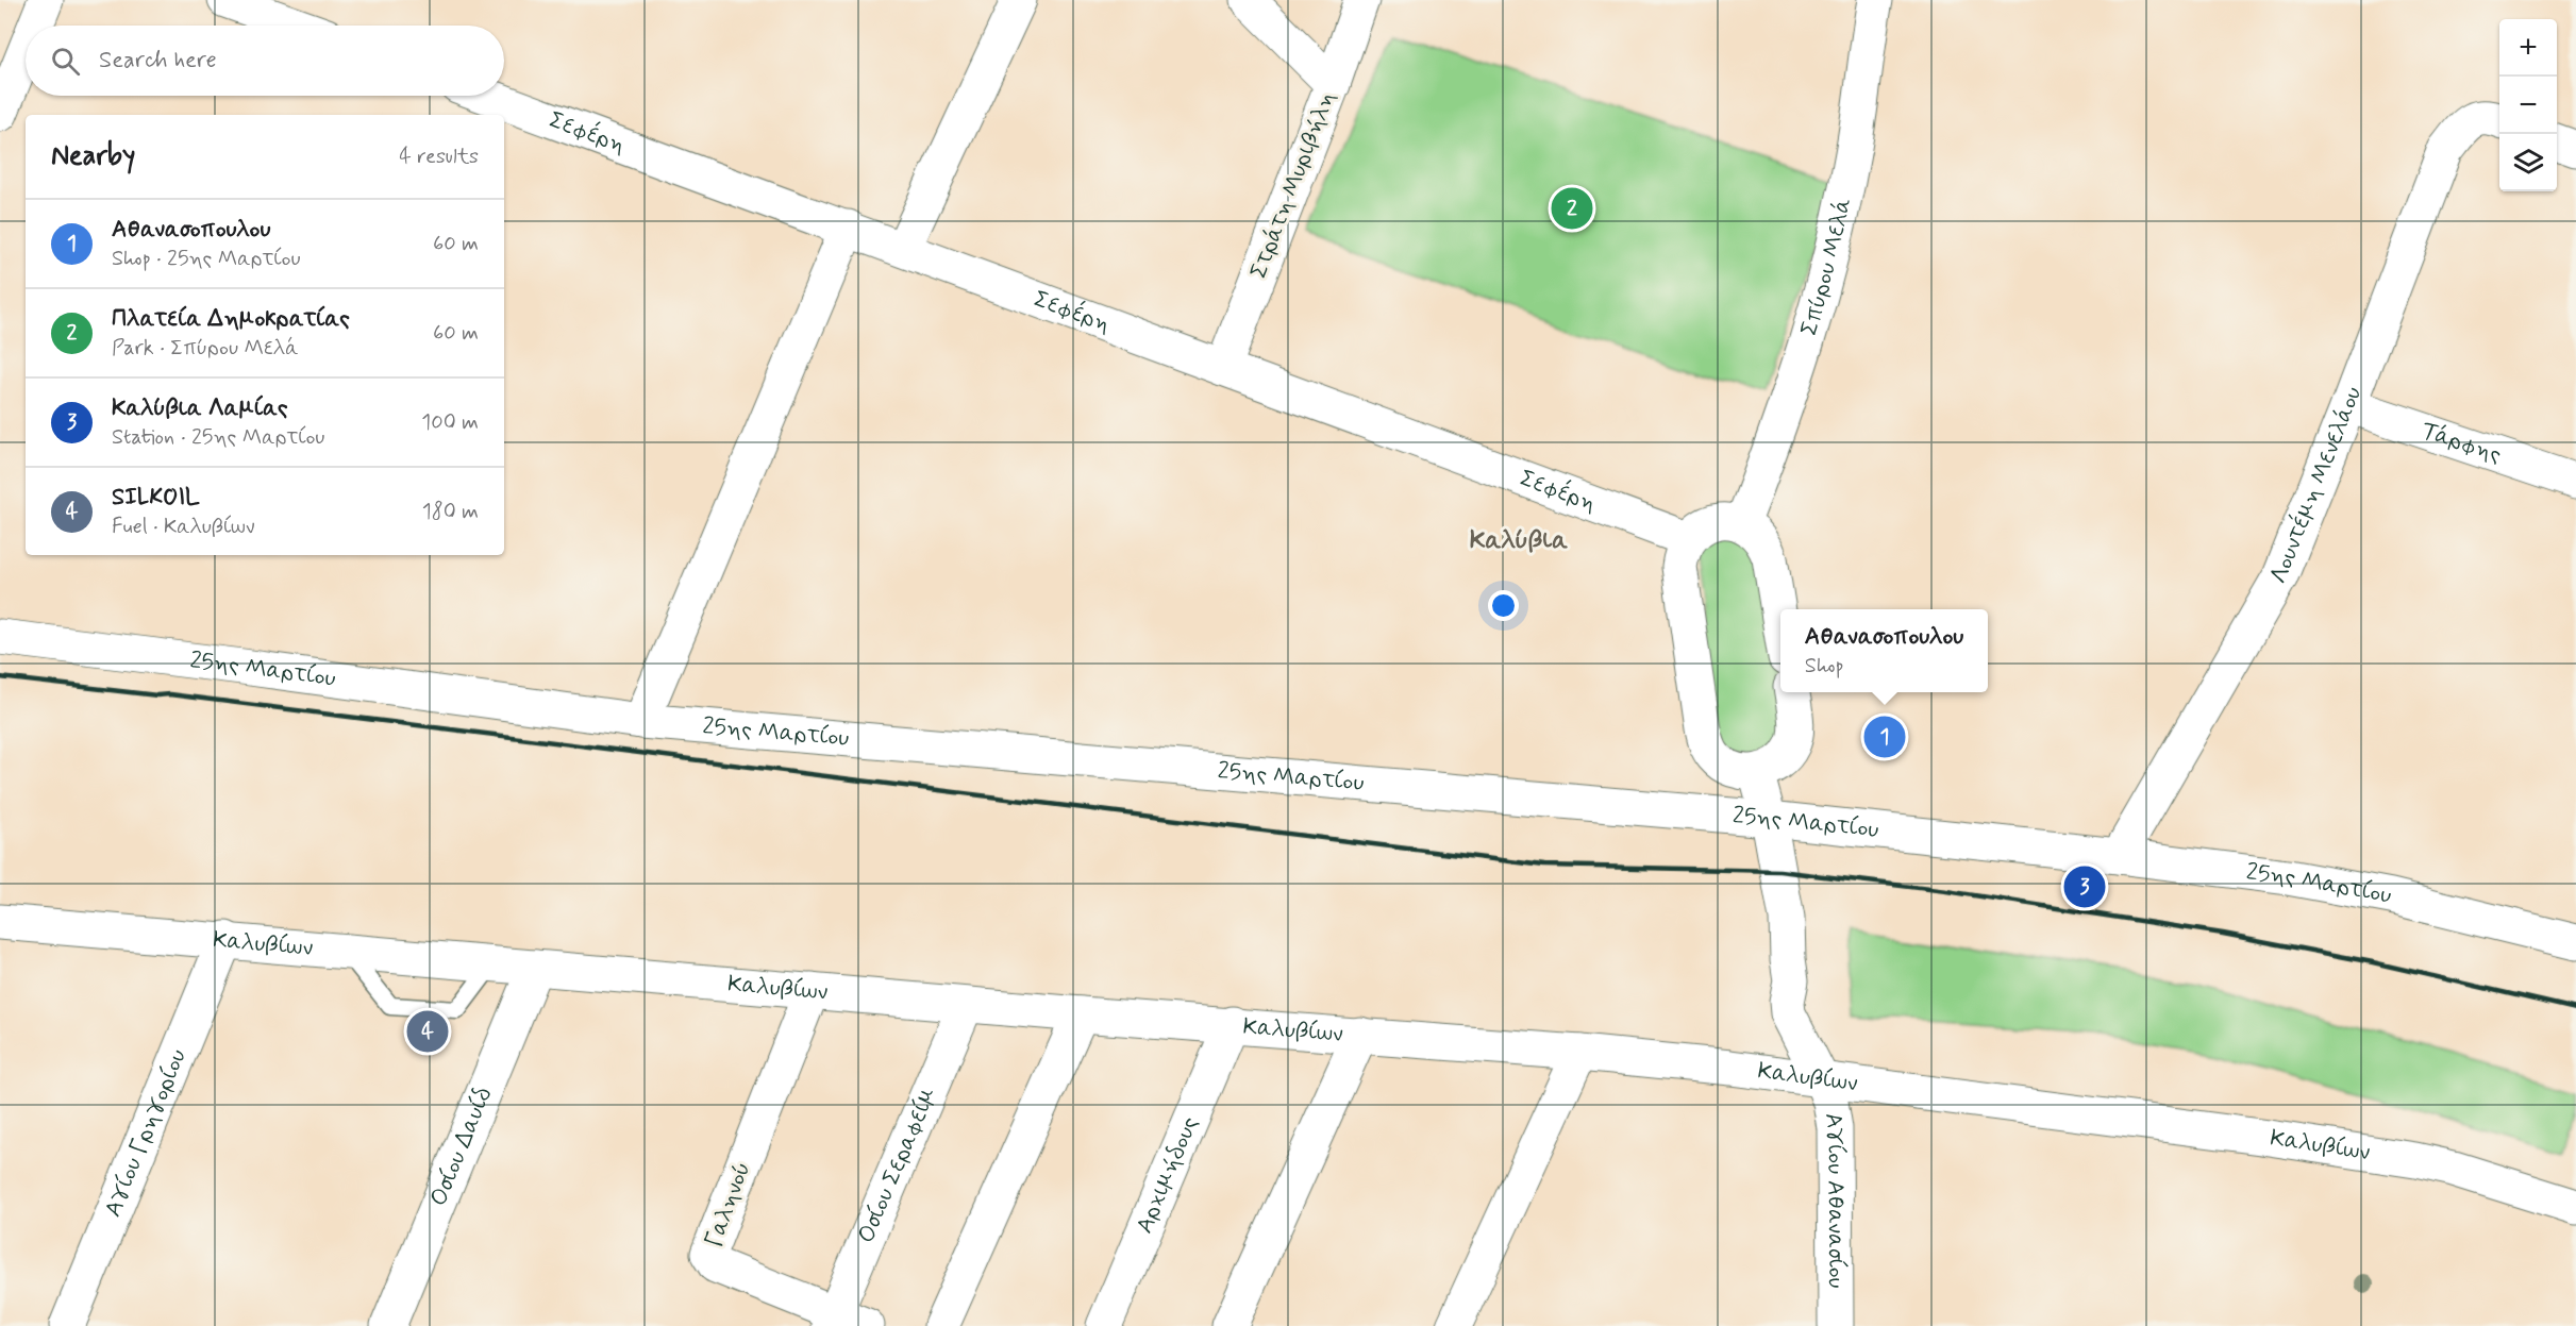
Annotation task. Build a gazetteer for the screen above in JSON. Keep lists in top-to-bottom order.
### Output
{
  "streets": {
    "street": [
      "Σεφέρη",
      "Στράτη Μυριβήλη",
      "Σπύρου Μελά",
      "Τάρφης",
      "Λουντέμη Μενελάου",
      "25ης Μαρτίου",
      "Καλυβίων",
      "Αγίου Γρηγορίου",
      "Οσίου Δαυίδ",
      "Οσίου Σεραφείμ",
      "Αρχιμήδους",
      "Αγίου Αθανασίου",
      "Γαληνού"
    ]
  },
  "crossings": [
    ["Σεφέρη", "Στράτη Μυριβήλη"],
    ["Τάρφης", "Λουντέμη Μενελάου"],
    ["Λουντέμη Μενελάου", "25ης Μαρτίου"],
    ["25ης Μαρτίου", "Αγίου Αθανασίου"],
    ["Καλυβίων", "Αγίου Γρηγορίου"],
    ["Καλυβίων", "Οσίου Δαυίδ"],
    ["Καλυβίων", "Οσίου Σεραφείμ"],
    ["Καλυβίων", "Αρχιμήδους"],
    ["Καλυβίων", "Αγίου Αθανασίου"],
    ["Καλυβίων", "Γαληνού"],
    ["Οσίου Σεραφείμ", "Γαληνού"]
  ],
  "districts": ["Καλύβια"],
  "page": {
    "map_buttons": ["+", "−"],
    "search": "Search here",
    "heading": ["Nearby", "4 results"],
    "pins": [
      "2",
      "1",
      "3",
      "4"
    ],
    "list": [
      {
        "mark": "1",
        "name": "Αθανασοπουλου",
        "note": "Shop · 25ης Μαρτίου",
        "value": "60 m"
      },
      {
        "mark": "2",
        "name": "Πλατεία Δημοκρατίας",
        "note": "Park · Σπύρου Μελά",
        "value": "60 m"
      },
      {
        "mark": "3",
        "name": "Καλύβια Λαμίας",
        "note": "Station · 25ης Μαρτίου",
        "value": "100 m"
      },
      {
        "mark": "4",
        "name": "SILKOIL",
        "note": "Fuel · Καλυβίων",
        "value": "180 m"
      }
    ],
    "popup": ["Αθανασοπουλου", "Shop"]
  }
}
